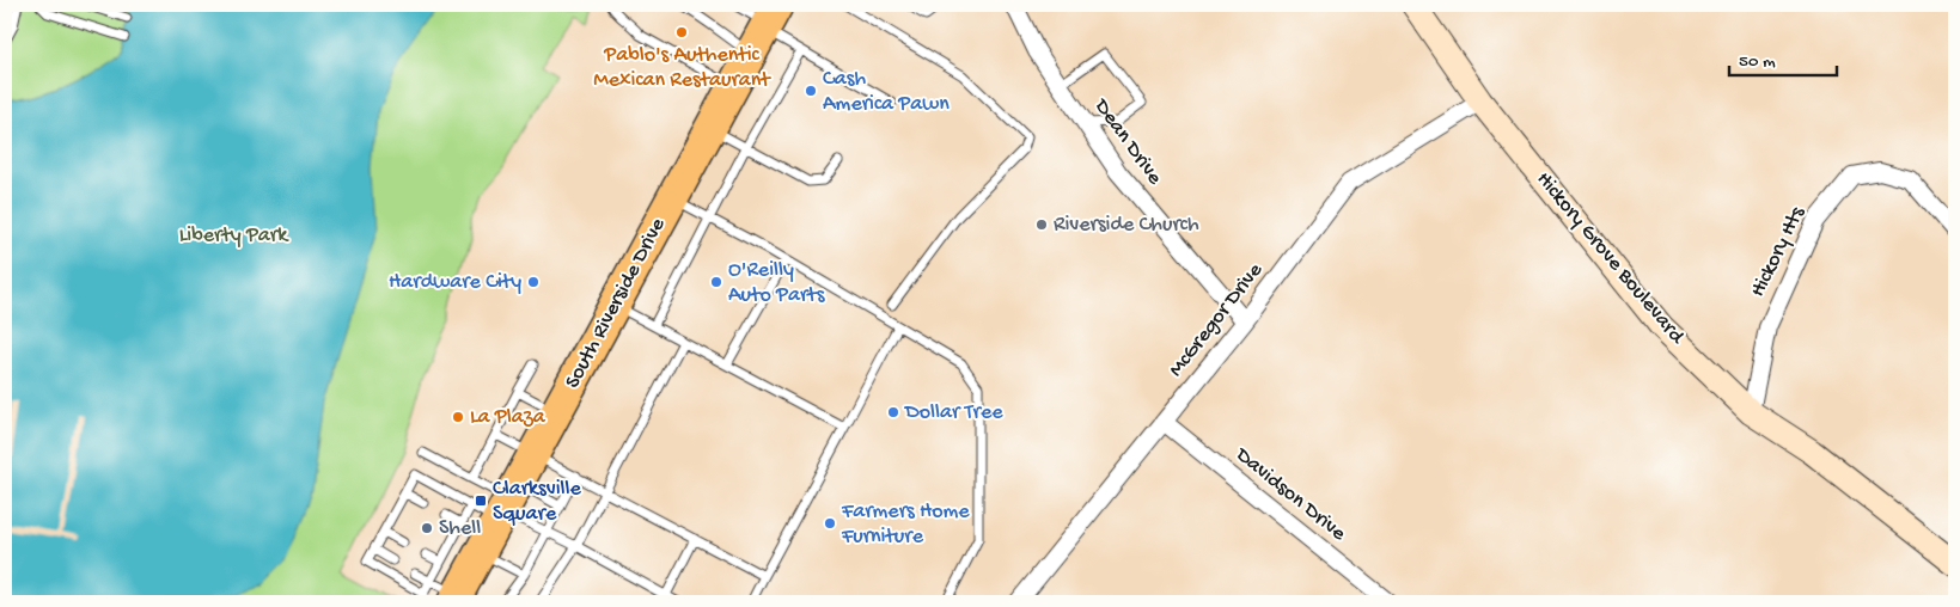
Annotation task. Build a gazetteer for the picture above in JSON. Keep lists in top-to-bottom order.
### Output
{
  "streets": {
    "highway": ["South Riverside Drive"],
    "street": [
      "Dean Drive",
      "Hickory Hts",
      "Hickory Grove Boulevard",
      "McGregor Drive",
      "Davidson Drive"
    ]
  },
  "crossings": [
    ["Dean Drive", "McGregor Drive"],
    ["Hickory Hts", "Hickory Grove Boulevard"],
    ["Hickory Grove Boulevard", "McGregor Drive"],
    ["McGregor Drive", "Davidson Drive"]
  ],
  "parks": ["Liberty Park"],
  "places": {
    "other": [
      "Pablo's Authentic Mexican Restaurant",
      "Cash America Pawn",
      "Riverside Church",
      "Hardware City",
      "O'Reilly Auto Parts",
      "Dollar Tree",
      "La Plaza",
      "Farmers Home Furniture",
      "Shell"
    ],
    "transit": ["Clarksville Square"]
  },
  "scale_bar": "50 m"
}
